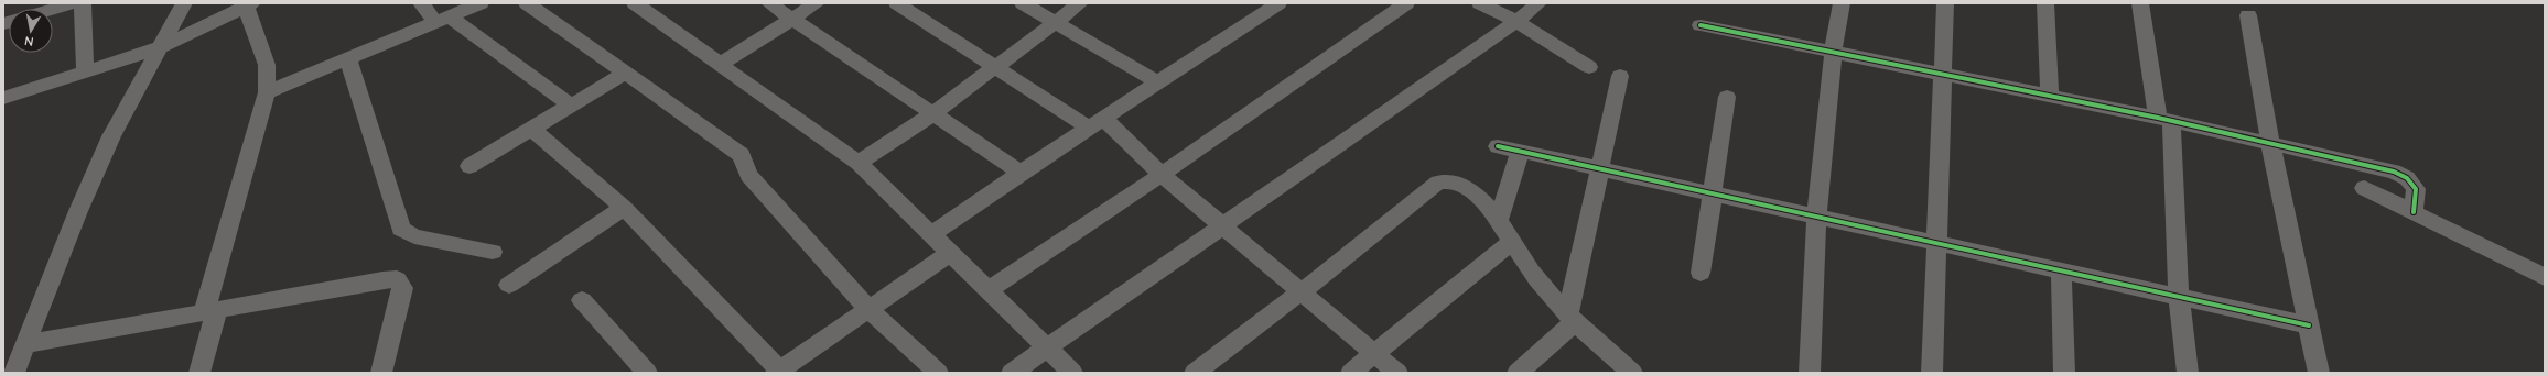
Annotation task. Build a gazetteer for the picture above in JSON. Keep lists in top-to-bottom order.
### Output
{
  "north": "bottom"
}
